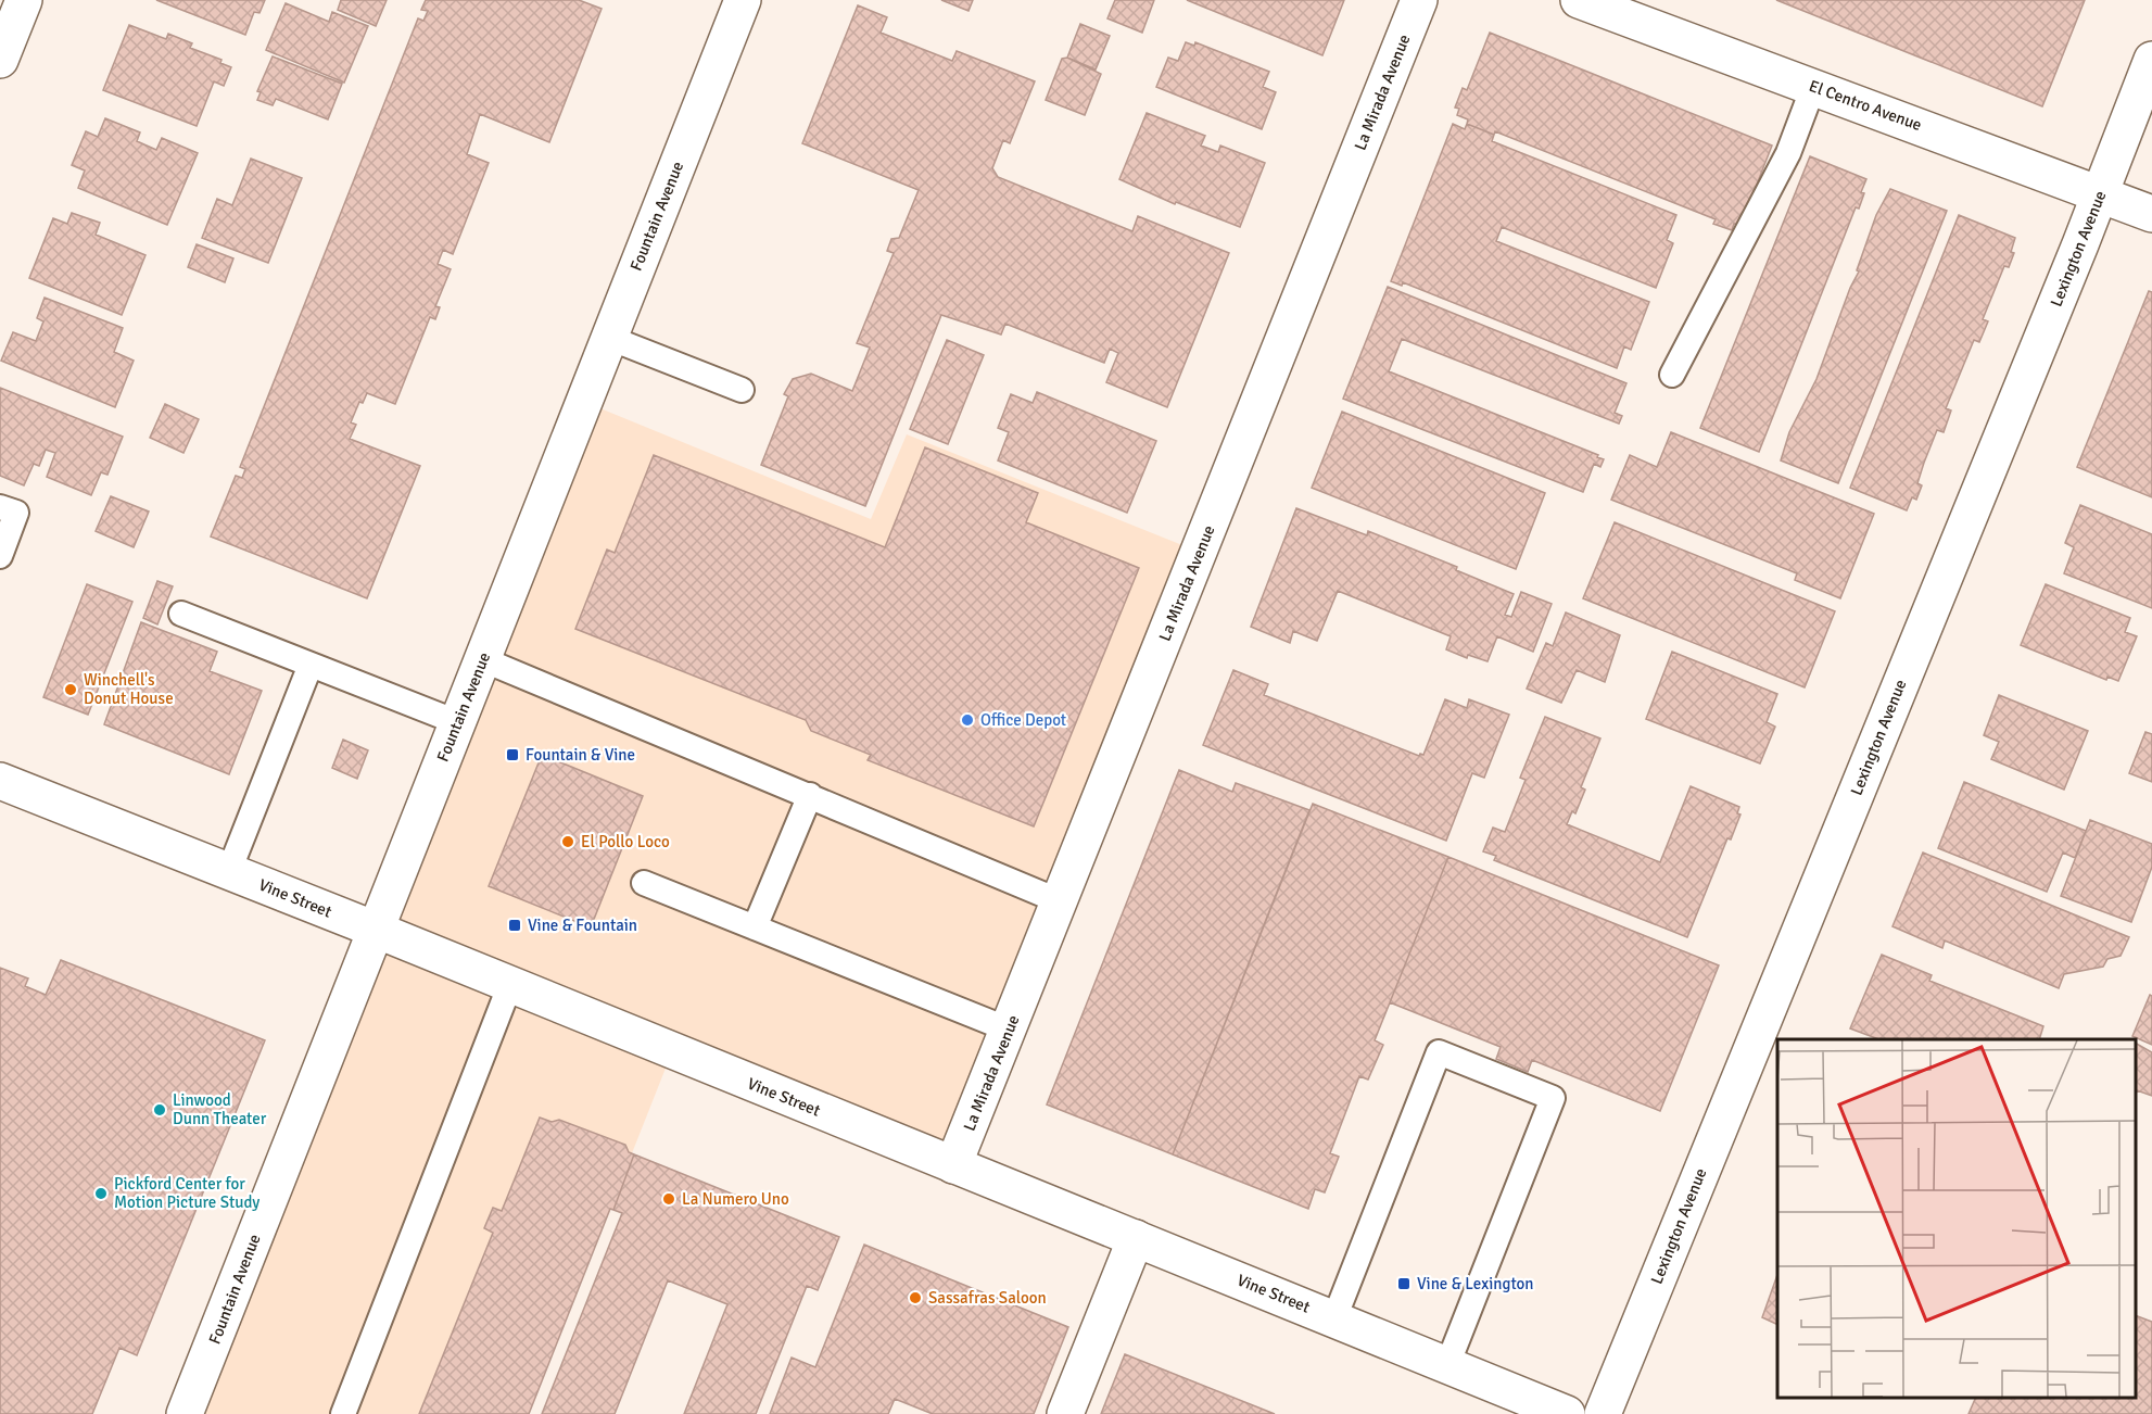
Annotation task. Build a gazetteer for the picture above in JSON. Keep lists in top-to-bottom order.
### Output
{
  "streets": {
    "street": [
      "La Mirada Avenue",
      "El Centro Avenue",
      "Fountain Avenue",
      "Lexington Avenue",
      "Vine Street"
    ]
  },
  "crossings": [
    ["La Mirada Avenue", "Vine Street"],
    ["El Centro Avenue", "Lexington Avenue"],
    ["Fountain Avenue", "Vine Street"]
  ],
  "places": {
    "other": [
      "Winchell's Donut House",
      "Office Depot",
      "El Pollo Loco",
      "Linwood Dunn Theater",
      "Pickford Center for Motion Picture Study",
      "La Numero Uno",
      "Sassafras Saloon"
    ],
    "transit": ["Fountain & Vine", "Vine & Fountain", "Vine & Lexington"]
  }
}
